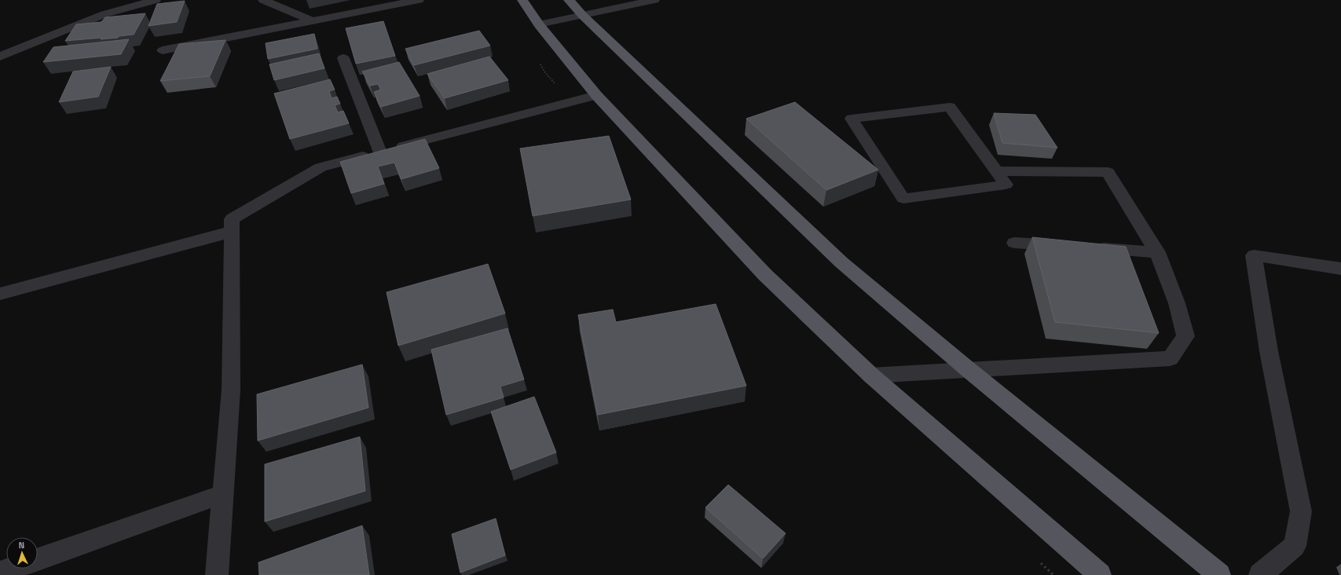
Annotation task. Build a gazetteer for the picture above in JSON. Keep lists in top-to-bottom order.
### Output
{
  "north": "top"
}
